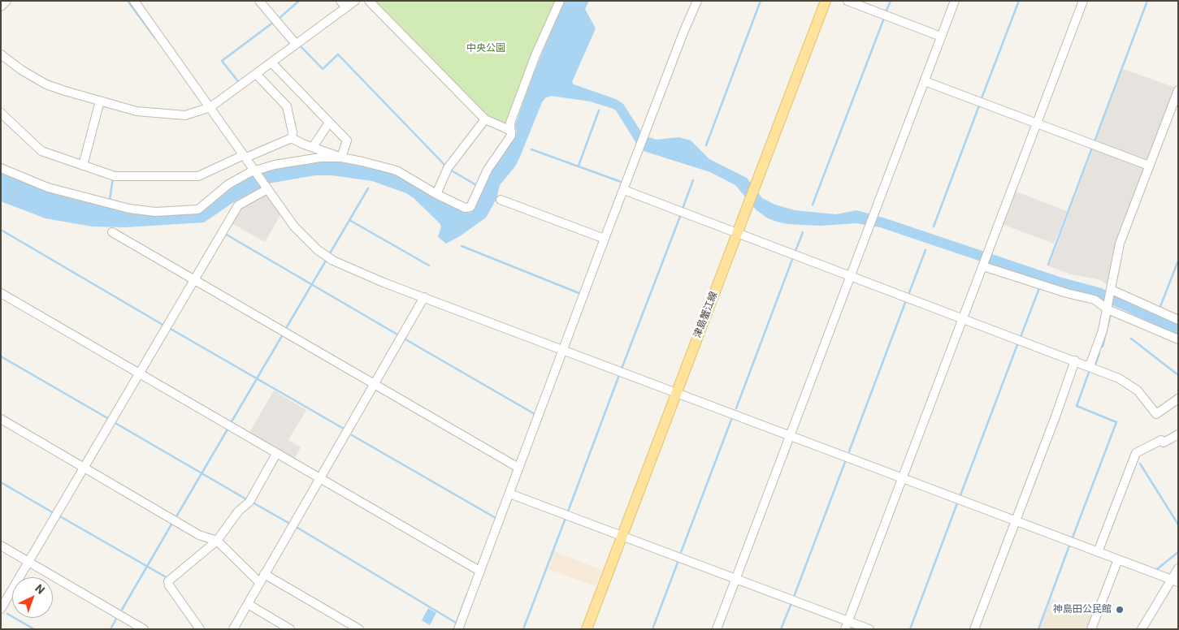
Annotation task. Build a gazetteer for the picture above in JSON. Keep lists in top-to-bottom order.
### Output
{
  "streets": {
    "main road": ["津島蟹江線"]
  },
  "parks": ["中央公園"],
  "places": ["神島田公民館"],
  "north": "top right"
}
